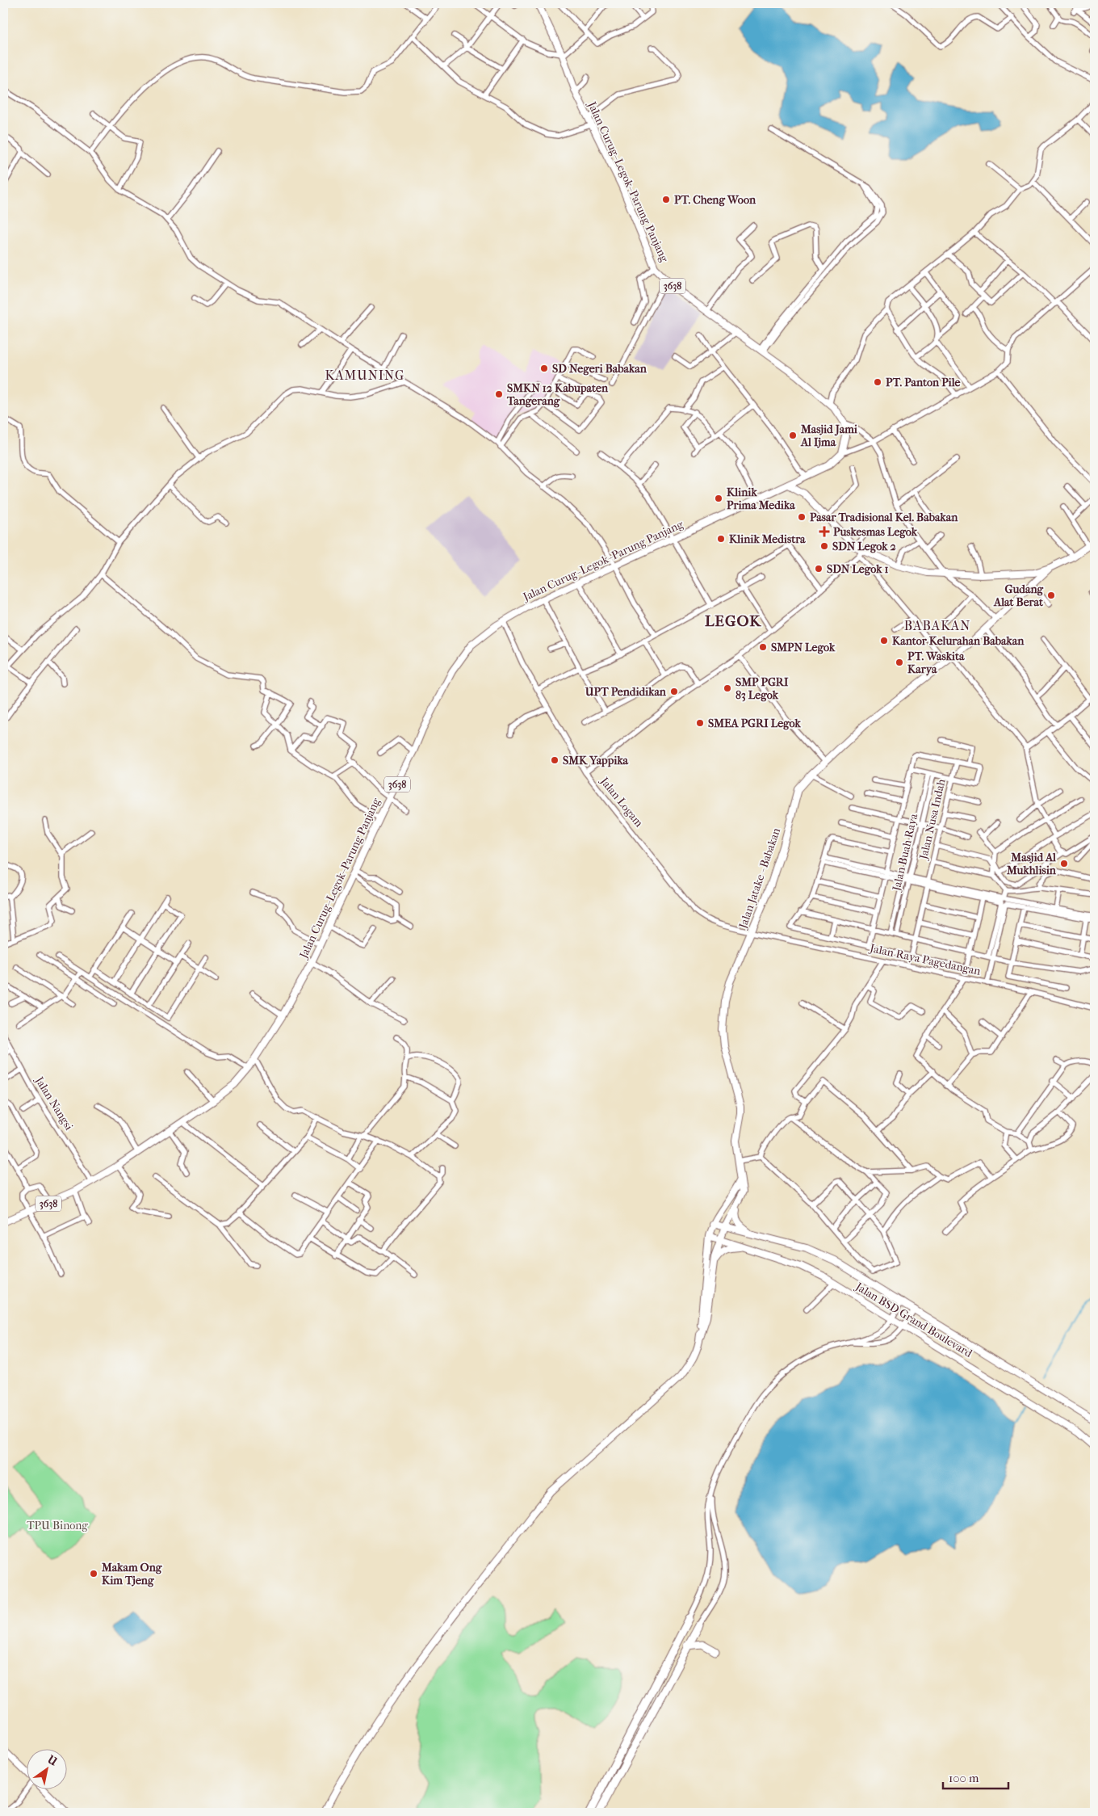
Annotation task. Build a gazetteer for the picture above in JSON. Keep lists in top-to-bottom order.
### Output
{
  "streets": {
    "main road": [
      "Jalan Curug–Legok–Parung Panjang",
      "3638",
      "Jalan Jatake - Babakan",
      "Jalan BSD Grand Boulevard"
    ],
    "street": [
      "Jalan Logam",
      "Jalan Nusa Indah",
      "Jalan Buah Raya",
      "Jalan Raya Pagedangan",
      "Jalan Nangsi"
    ]
  },
  "crossings": [
    ["Jalan Curug–Legok–Parung Panjang", "Jalan Logam"],
    ["Jalan Curug–Legok–Parung Panjang", "Jalan Nangsi"],
    ["Jalan Logam", "Jalan Jatake - Babakan"],
    ["Jalan Logam", "Jalan Raya Pagedangan"],
    ["Jalan Jatake - Babakan", "Jalan Raya Pagedangan"]
  ],
  "districts": ["KAMUNING", "LEGOK", "BABAKAN"],
  "parks": ["TPU Binong"],
  "places": {
    "other": [
      "PT. Cheng Woon",
      "SD Negeri Babakan",
      "PT. Panton Pile",
      "SMKN 12 Kabupaten Tangerang",
      "Masjid Jami Al Ijma",
      "Klinik Prima Medika",
      "Pasar Tradisional Kel. Babakan",
      "Klinik Medistra",
      "SDN Legok 2",
      "SDN Legok 1",
      "Gudang Alat Berat",
      "Kantor Kelurahan Babakan",
      "SMPN Legok",
      "PT. Waskita Karya",
      "SMP PGRI 83 Legok",
      "UPT Pendidikan",
      "SMEA PGRI Legok",
      "SMK Yappika",
      "Masjid Al Mukhlisin",
      "Makam Ong Kim Tjeng"
    ],
    "health": ["Puskesmas Legok"]
  },
  "scale_bar": "100 m",
  "north": "top right"
}
